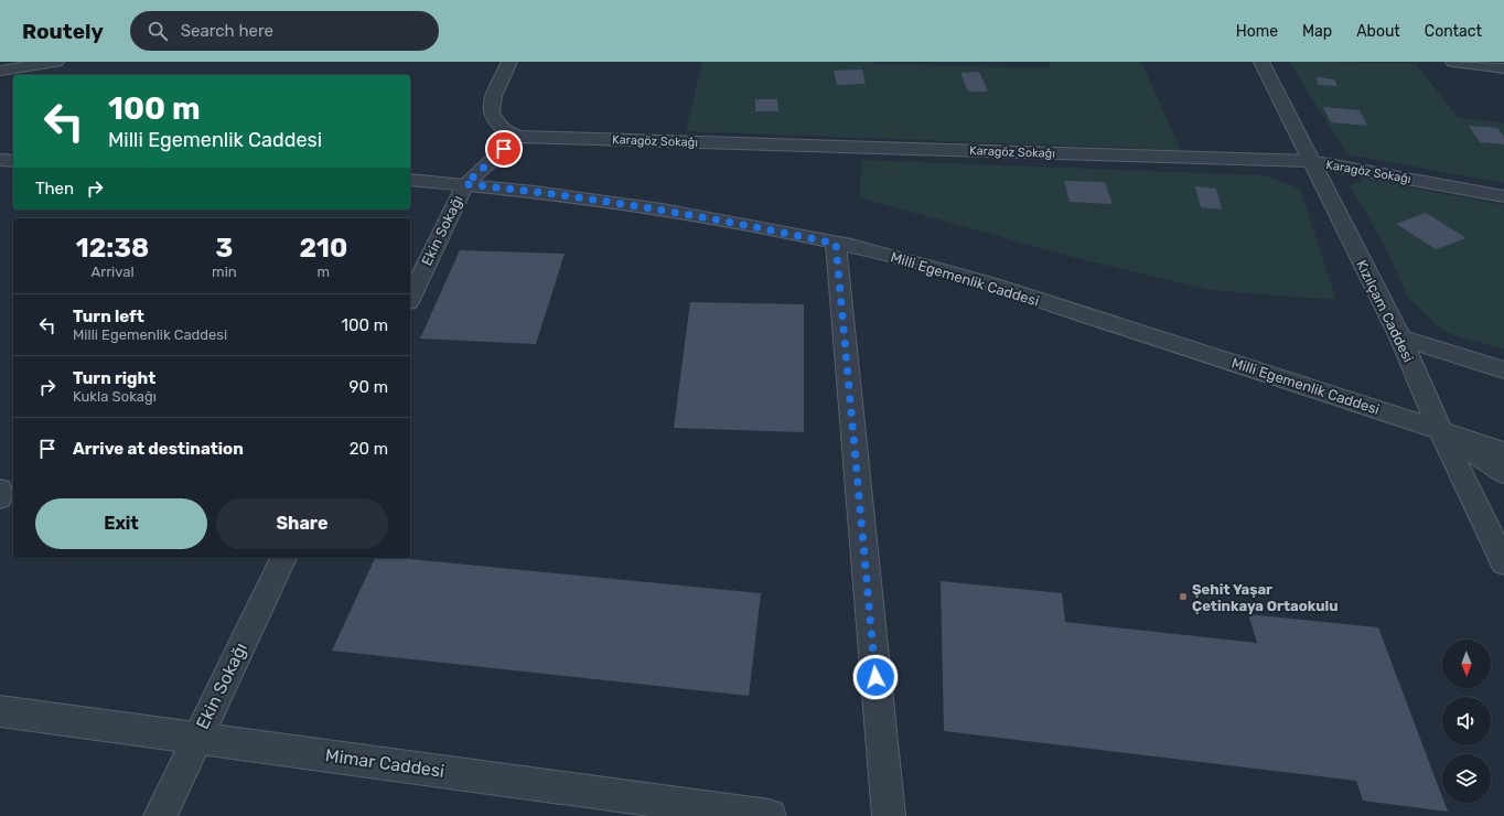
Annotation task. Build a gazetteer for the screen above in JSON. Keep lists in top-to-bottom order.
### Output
{
  "streets": {
    "street": [
      "Karagöz Sokağı",
      "Ekin Sokağı",
      "Milli Egemenlik Caddesi",
      "Kızılçam Caddesi",
      "Mimar Caddesi"
    ]
  },
  "crossings": [
    ["Karagöz Sokağı", "Kızılçam Caddesi"],
    ["Ekin Sokağı", "Milli Egemenlik Caddesi"],
    ["Ekin Sokağı", "Mimar Caddesi"],
    ["Milli Egemenlik Caddesi", "Kızılçam Caddesi"]
  ],
  "places": ["Şehit Yaşar Çetinkaya Ortaokulu"],
  "north": "bottom",
  "page": {
    "header": "Routely",
    "search": "Search here",
    "nav": [
      "Home",
      "Map",
      "About",
      "Contact"
    ],
    "turn": ["100 m", "Milli Egemenlik Caddesi"],
    "then": "Then",
    "eta": [
      "12:38",
      "Arrival",
      "3",
      "min",
      "210",
      "m"
    ],
    "list": [
      {
        "name": "Turn left",
        "note": "Milli Egemenlik Caddesi",
        "value": "100 m"
      },
      {
        "name": "Turn right",
        "note": "Kukla Sokağı",
        "value": "90 m"
      },
      {
        "name": "Arrive at destination",
        "value": "20 m"
      }
    ],
    "buttons": ["Exit", "Share"]
  }
}
